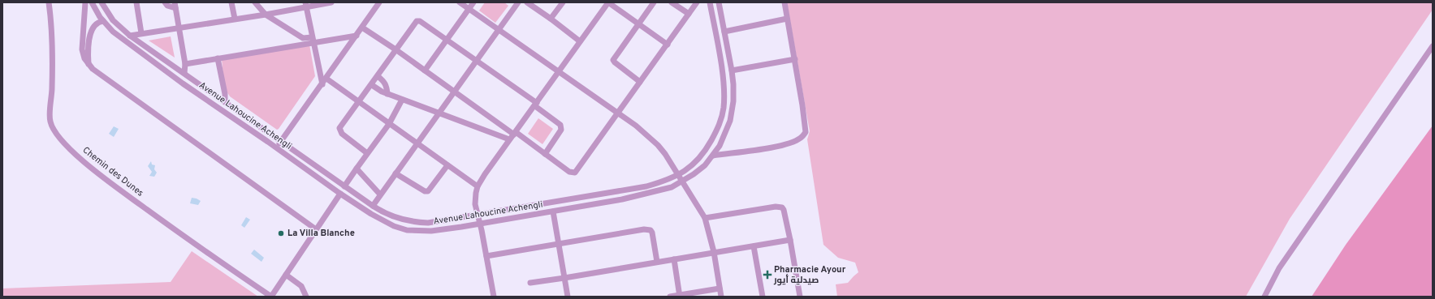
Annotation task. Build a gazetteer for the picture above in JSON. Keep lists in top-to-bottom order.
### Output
{
  "streets": {
    "street": ["Avenue Lahoucine Achengli", "Chemin des Dunes"]
  },
  "places": {
    "other": ["La Villa Blanche"],
    "health": ["Pharmacie Ayour صيدلية أيور"]
  }
}
